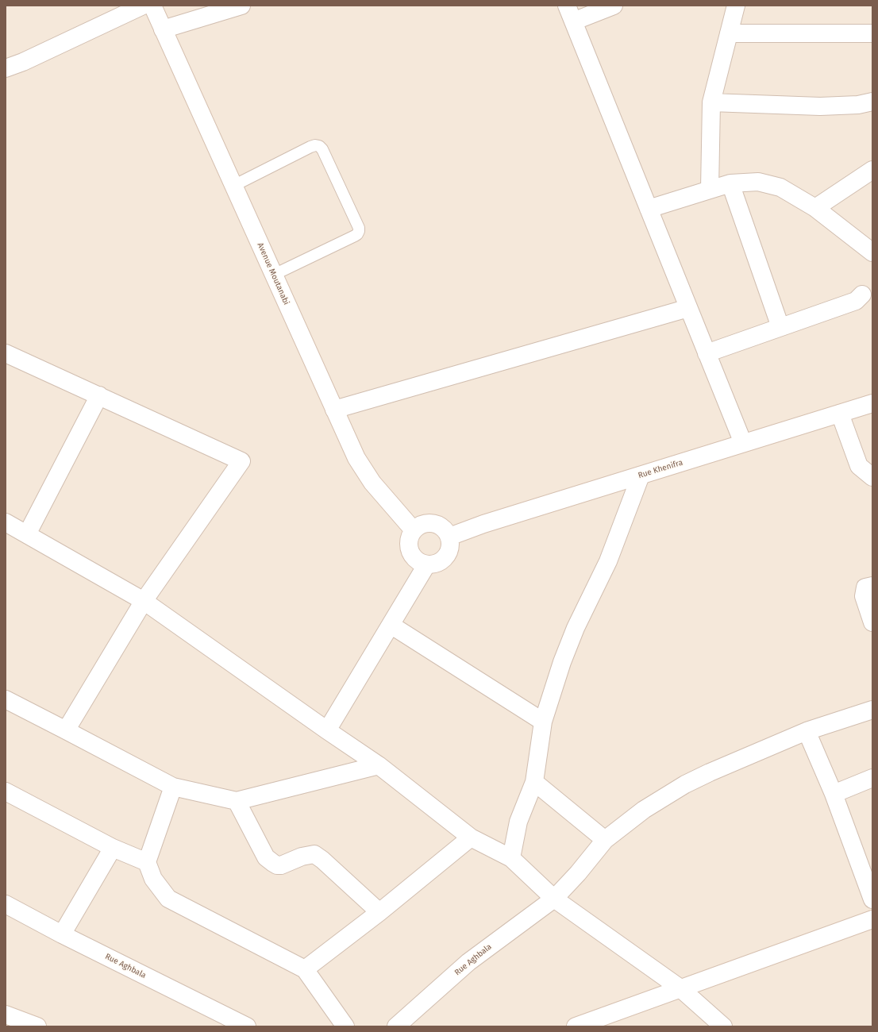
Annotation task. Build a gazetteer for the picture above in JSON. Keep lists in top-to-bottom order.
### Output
{
  "streets": {
    "street": ["Avenue Moutanabi", "Rue Khenifra", "Rue Aghbala"]
  },
  "crossings": [
    ["Avenue Moutanabi", "Rue Khenifra"]
  ]
}
